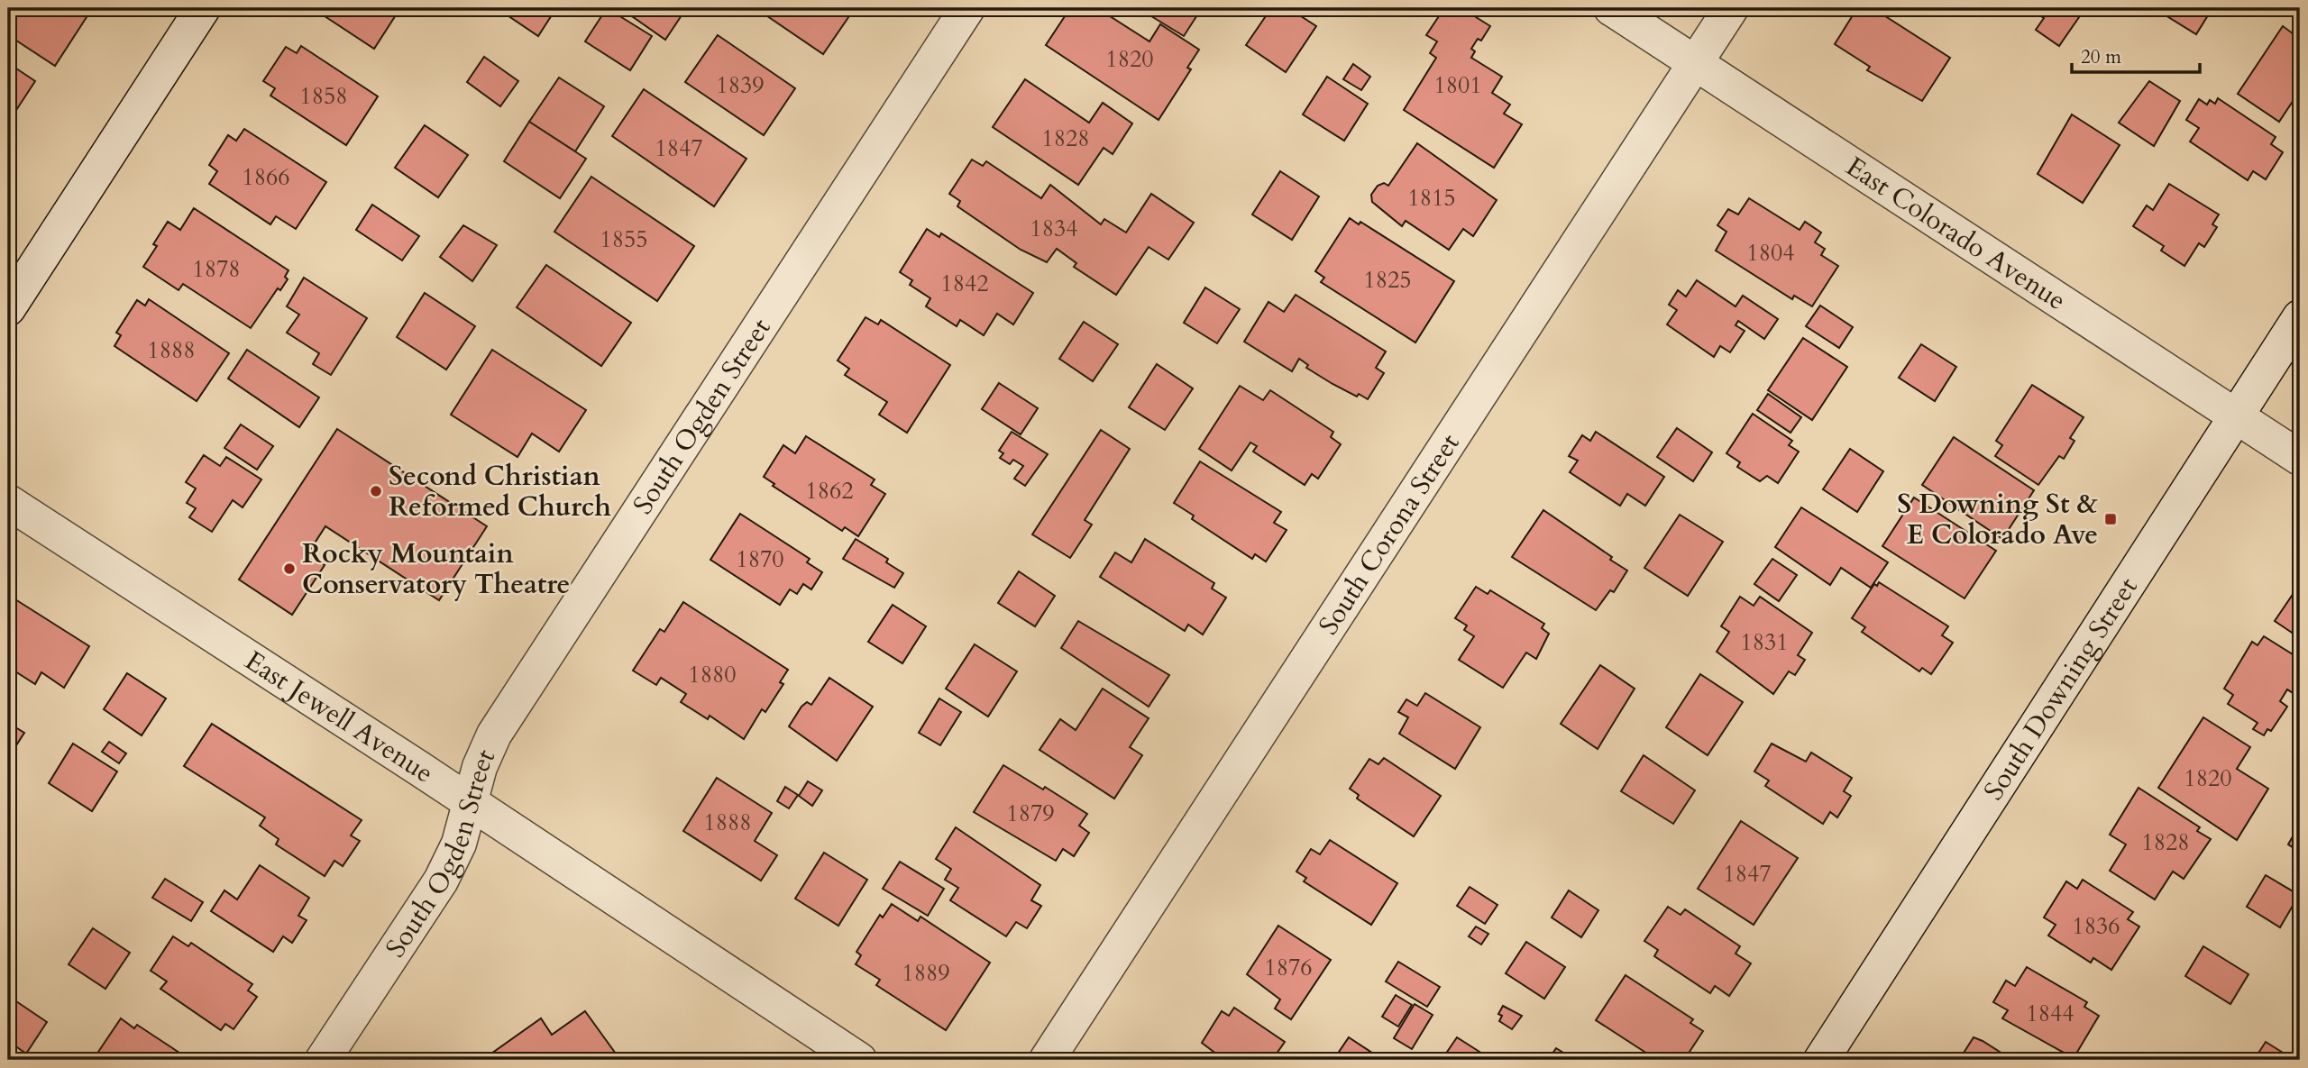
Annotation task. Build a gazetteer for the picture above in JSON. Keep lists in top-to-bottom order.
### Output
{
  "streets": {
    "street": [
      "East Colorado Avenue",
      "South Ogden Street",
      "South Corona Street",
      "South Downing Street",
      "East Jewell Avenue"
    ]
  },
  "crossings": [
    ["East Colorado Avenue", "South Corona Street"],
    ["East Colorado Avenue", "South Downing Street"],
    ["South Ogden Street", "East Jewell Avenue"]
  ],
  "places": {
    "other": ["Second Christian Reformed Church", "Rocky Mountain Conservatory Theatre"],
    "transit": ["S Downing St & E Colorado Ave"]
  },
  "house_numbers": [
    "1820",
    "1839",
    "1801",
    "1858",
    "1828",
    "1847",
    "1866",
    "1815",
    "1834",
    "1855",
    "1804",
    "1878",
    "1825",
    "1842",
    "1888",
    "1862",
    "1870",
    "1831",
    "1880",
    "1820",
    "1879",
    "1888",
    "1828",
    "1847",
    "1836",
    "1876",
    "1889",
    "1844"
  ],
  "scale_bar": "20 m"
}
